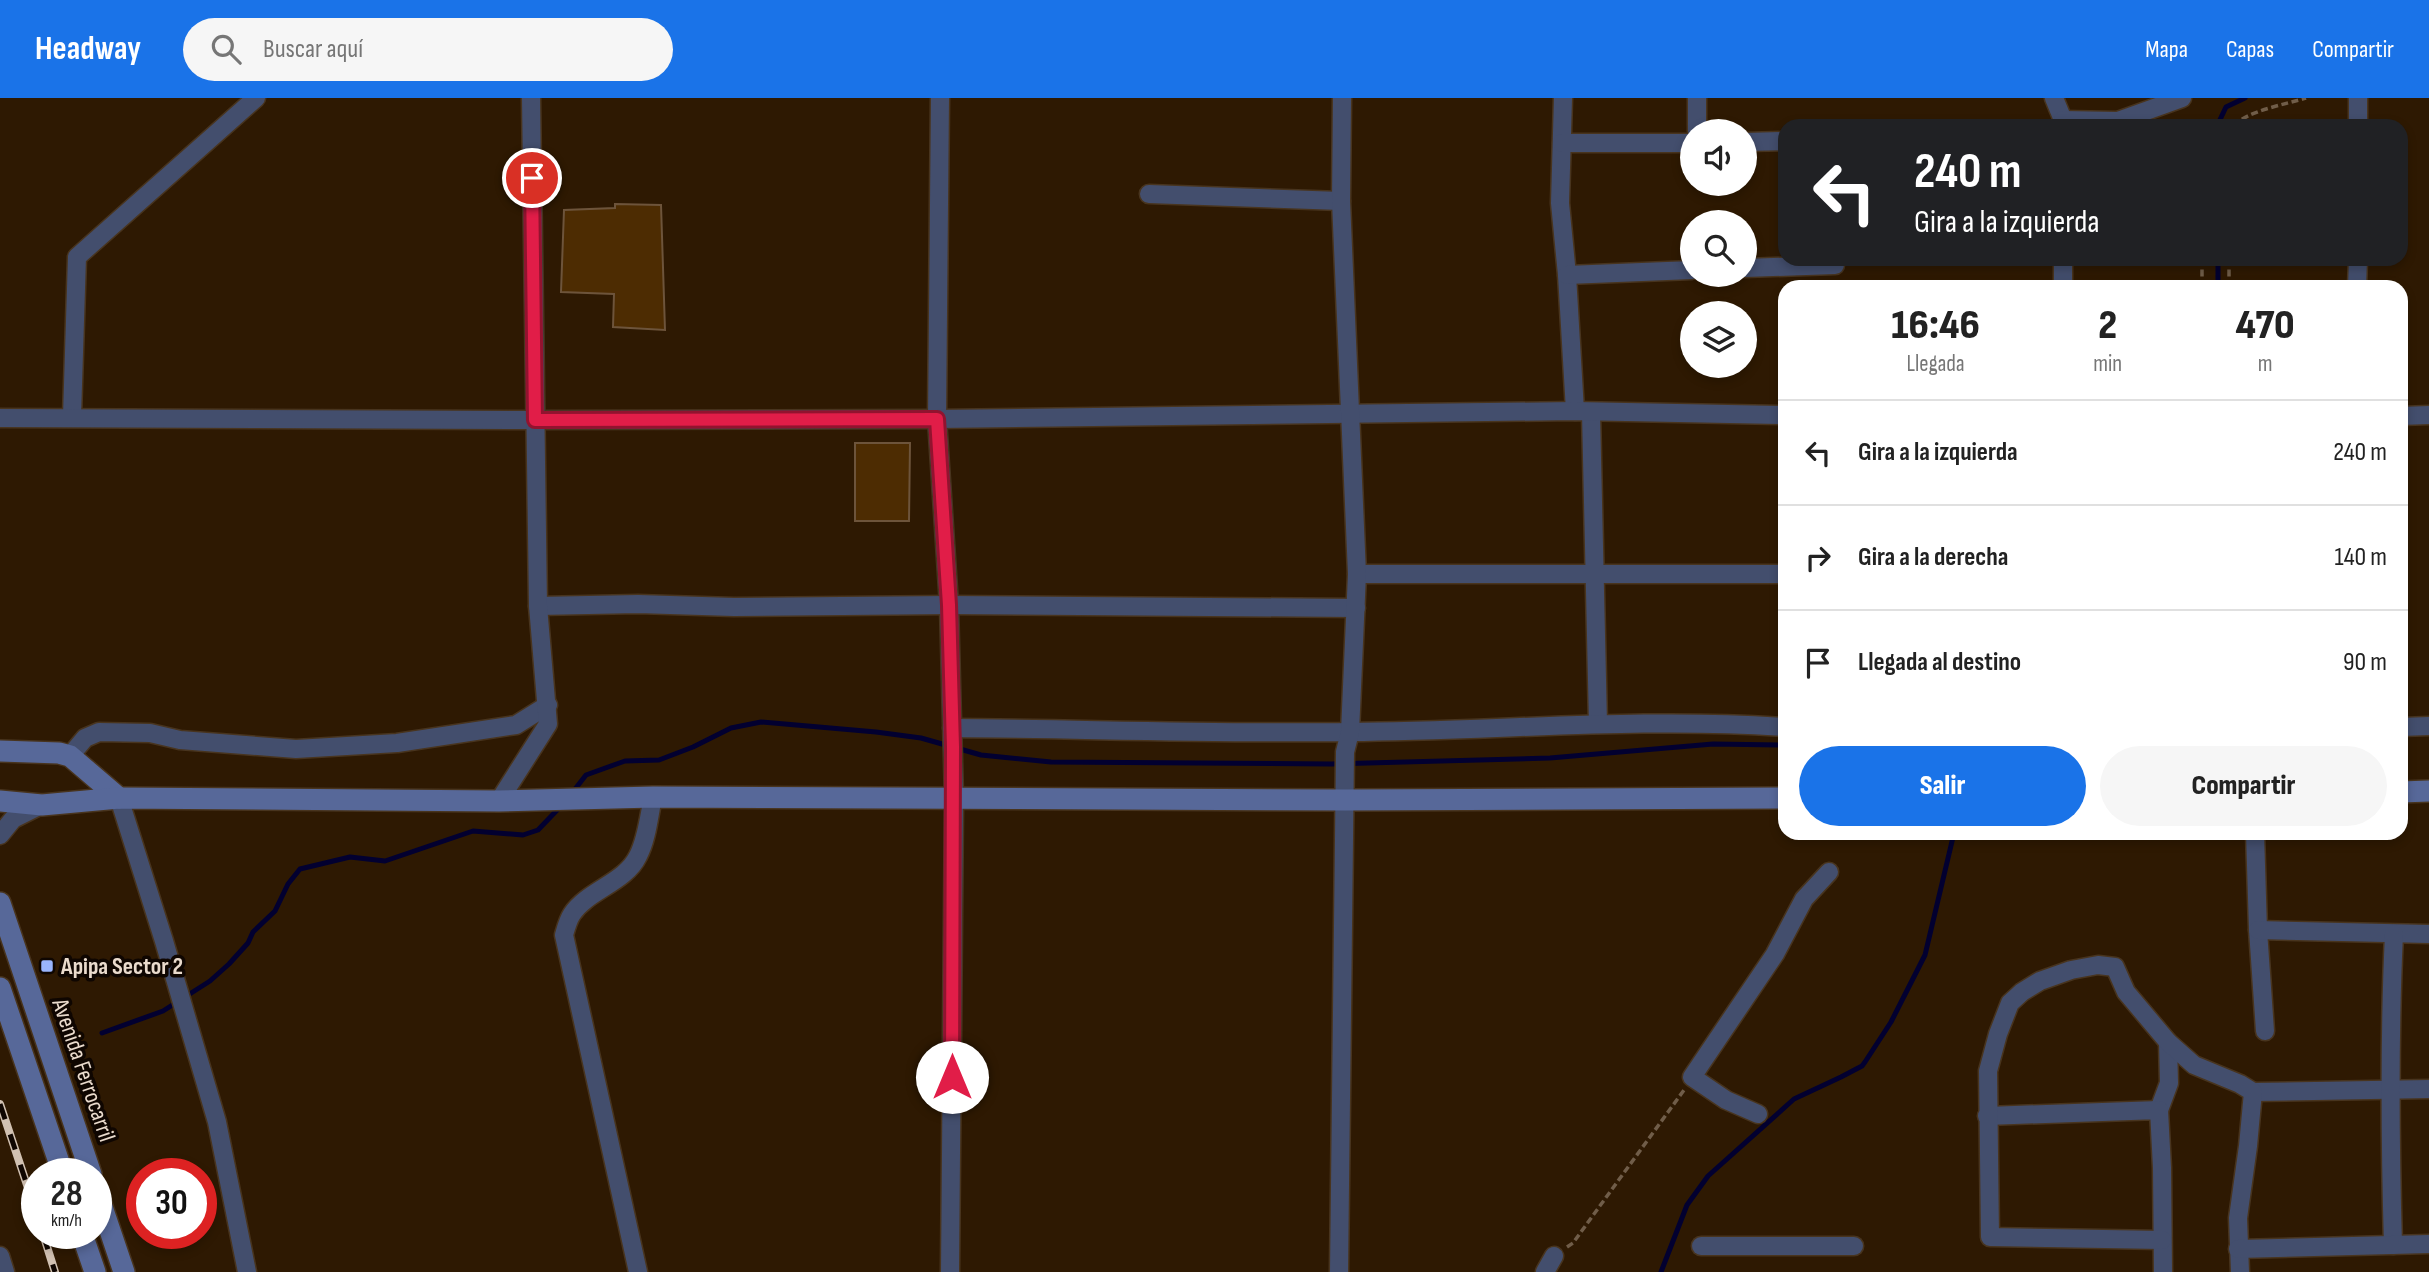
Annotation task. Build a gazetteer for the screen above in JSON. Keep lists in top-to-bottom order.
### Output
{
  "streets": {
    "street": ["Avenida Ferrocarril"]
  },
  "places": {
    "transit": ["Apipa Sector 2"]
  },
  "page": {
    "header": "Headway",
    "search": "Buscar aquí",
    "nav": ["Mapa", "Capas", "Compartir"],
    "turn": ["240 m", "Gira a la izquierda"],
    "eta": [
      "16:46",
      "Llegada",
      "2",
      "min",
      "470",
      "m"
    ],
    "list": [
      {
        "name": "Gira a la izquierda",
        "value": "240 m"
      },
      {
        "name": "Gira a la derecha",
        "value": "140 m"
      },
      {
        "name": "Llegada al destino",
        "value": "90 m"
      }
    ],
    "buttons": ["Salir", "Compartir"],
    "speed": "28 km/h",
    "limit": "30"
  }
}
